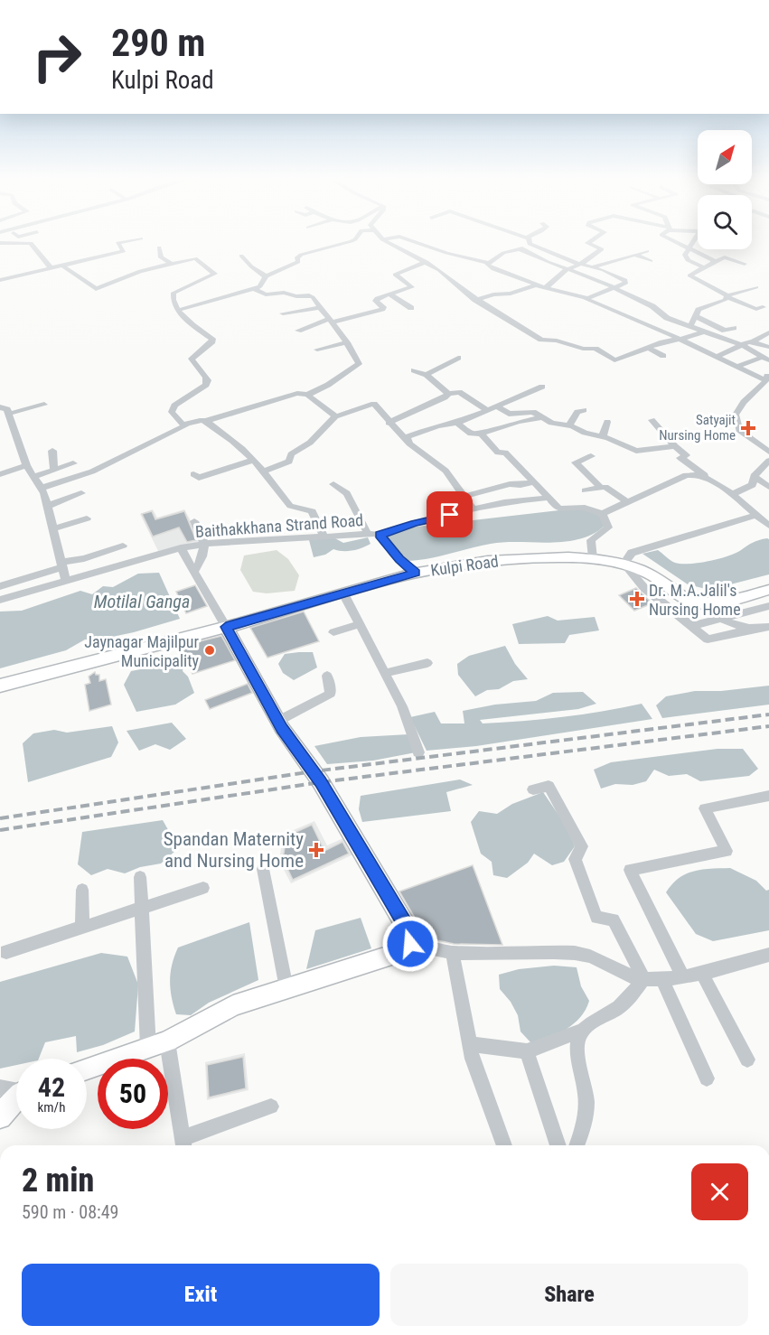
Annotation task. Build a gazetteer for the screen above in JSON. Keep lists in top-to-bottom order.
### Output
{
  "streets": {
    "main road": ["Kulpi Road"],
    "street": ["Baithakkhana Strand Road"]
  },
  "crossings": [
    ["Baithakkhana Strand Road", "Kulpi Road"]
  ],
  "water": ["Motilal Ganga"],
  "places": {
    "health": ["Satyajit Nursing Home", "Dr. M.A.Jalil's Nursing Home", "Spandan Maternity and Nursing Home"],
    "other": ["Jaynagar Majilpur Municipality"]
  },
  "north": "top right",
  "page": {
    "turn": ["290 m", "Kulpi Road"],
    "speed": "42 km/h",
    "limit": "50",
    "heading": ["2 min", "590 m · 08:49"],
    "buttons": ["Exit", "Share"]
  }
}
